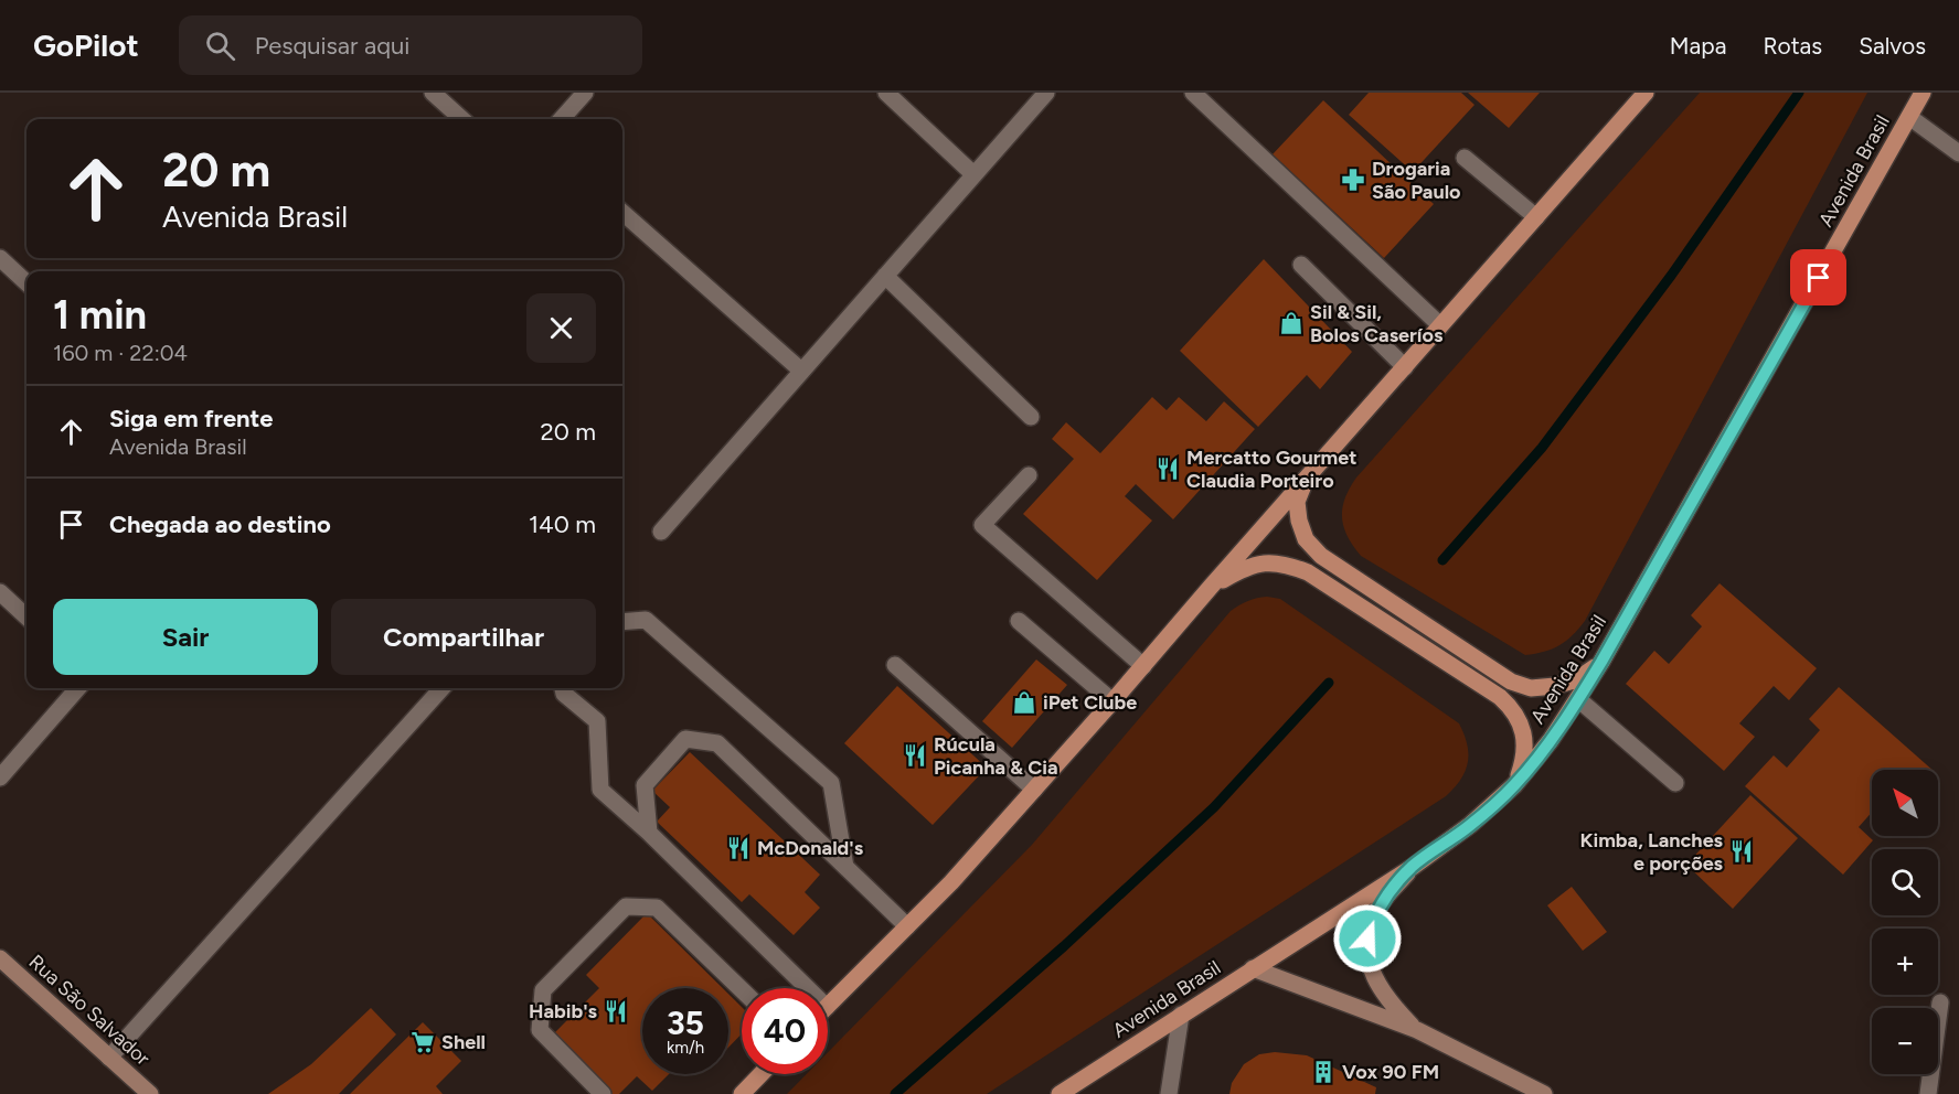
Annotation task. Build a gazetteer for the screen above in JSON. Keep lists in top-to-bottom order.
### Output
{
  "streets": {
    "main road": ["Avenida Brasil"],
    "street": ["Rua São Salvador"]
  },
  "places": {
    "pharmacy": ["Drogaria São Paulo"],
    "shop": ["Sil & Sil, Bolos Caseríos", "iPet Clube"],
    "restaurant": [
      "Mercatto Gourmet Claudia Porteiro",
      "Rúcula Picanha & Cia",
      "McDonald's",
      "Kimba, Lanches e porções",
      "Habib's"
    ],
    "supermarket": ["Shell"],
    "building": ["Vox 90 FM"]
  },
  "north": "top left",
  "page": {
    "header": "GoPilot",
    "search": "Pesquisar aqui",
    "nav": ["Mapa", "Rotas", "Salvos"],
    "turn": ["20 m", "Avenida Brasil"],
    "heading": ["1 min", "160 m · 22:04"],
    "list": [
      {
        "name": "Siga em frente",
        "note": "Avenida Brasil",
        "value": "20 m"
      },
      {
        "name": "Chegada ao destino",
        "value": "140 m"
      }
    ],
    "buttons": ["Sair", "Compartilhar"],
    "map_buttons": ["+", "−"],
    "speed": "35 km/h",
    "limit": "40"
  }
}
